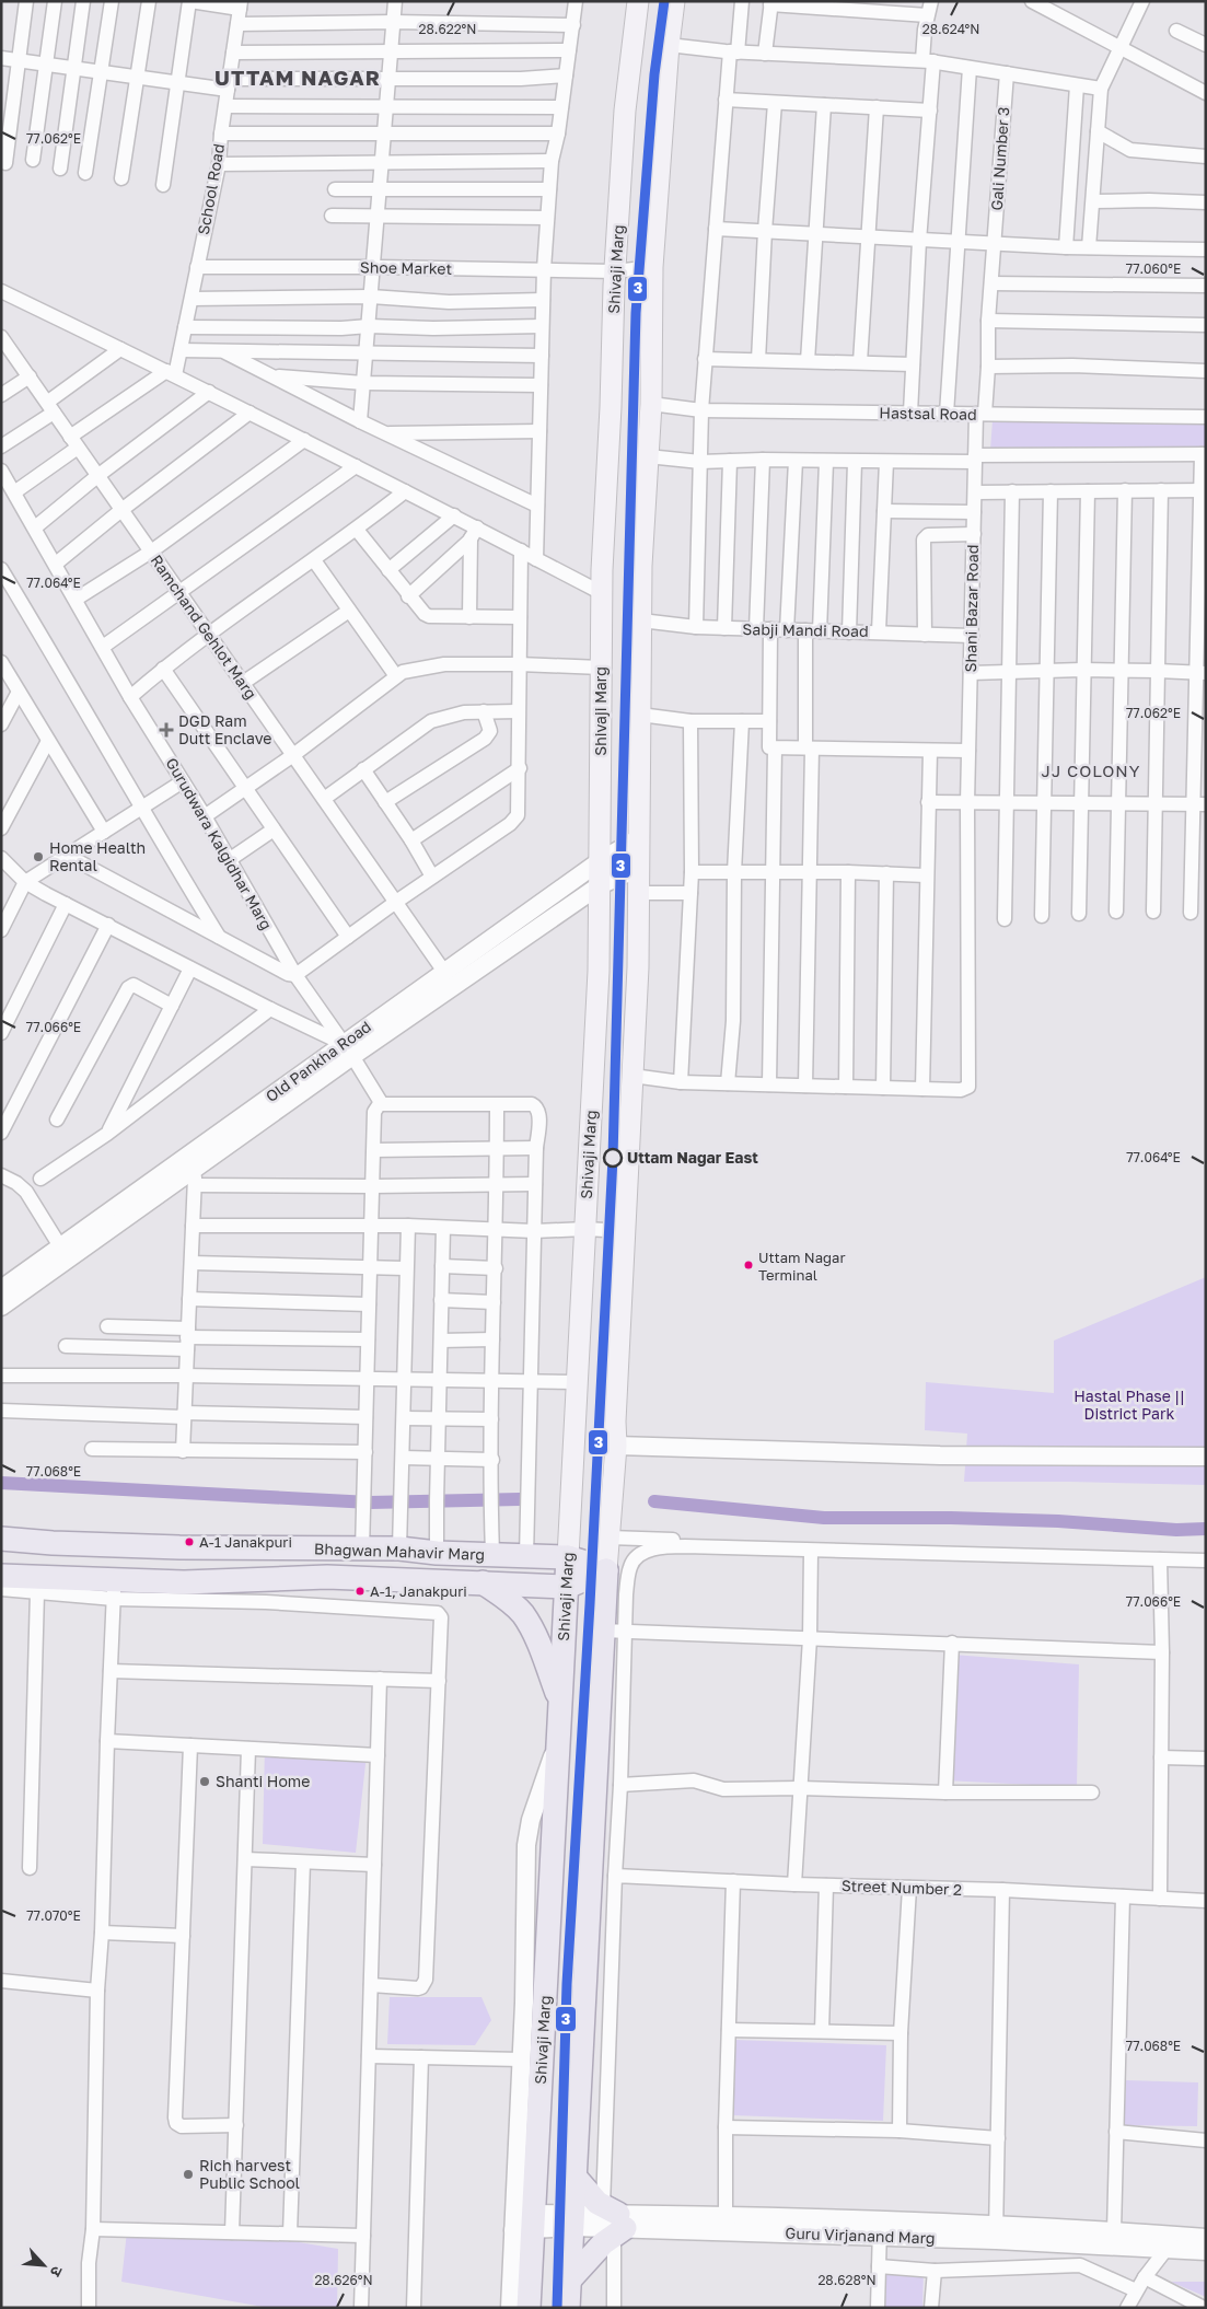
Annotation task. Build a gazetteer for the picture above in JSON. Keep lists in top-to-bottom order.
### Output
{
  "streets": {
    "main road": ["Shivaji Marg", "Bhagwan Mahavir Marg"],
    "street": [
      "Gali Number 3",
      "School Road",
      "Shoe Market",
      "Hastsal Road",
      "Shani Bazar Road",
      "Ramchand Gehlot Marg",
      "Sabji Mandi Road",
      "Gurudwara Kalgidhar Marg",
      "Old Pankha Road",
      "Street Number 2",
      "Guru Virjanand Marg"
    ]
  },
  "crossings": [
    ["Gali Number 3", "Shani Bazar Road"],
    ["School Road", "Shoe Market"],
    ["Shoe Market", "Shivaji Marg"],
    ["Shivaji Marg", "Old Pankha Road"],
    ["Shivaji Marg", "Bhagwan Mahavir Marg"],
    ["Shivaji Marg", "Guru Virjanand Marg"],
    ["Hastsal Road", "Shani Bazar Road"],
    ["Shani Bazar Road", "Sabji Mandi Road"],
    ["Ramchand Gehlot Marg", "Old Pankha Road"],
    ["Gurudwara Kalgidhar Marg", "Old Pankha Road"]
  ],
  "districts": ["UTTAM NAGAR", "JJ COLONY"],
  "parks": ["Hastal Phase || District Park"],
  "places": {
    "health": ["DGD Ram Dutt Enclave"],
    "other": [
      "Home Health Rental",
      "Uttam Nagar East",
      "Uttam Nagar Terminal",
      "A-1 Janakpuri",
      "A-1, Janakpuri",
      "Shanti Home",
      "Rich harvest Public School"
    ]
  },
  "lines": ["metro line 3"],
  "north": "bottom right",
  "coordinates": [
    "28.622°N",
    "28.624°N",
    "77.062°E",
    "77.060°E",
    "77.064°E",
    "77.066°E",
    "77.068°E",
    "77.070°E",
    "28.626°N",
    "28.628°N"
  ]
}
